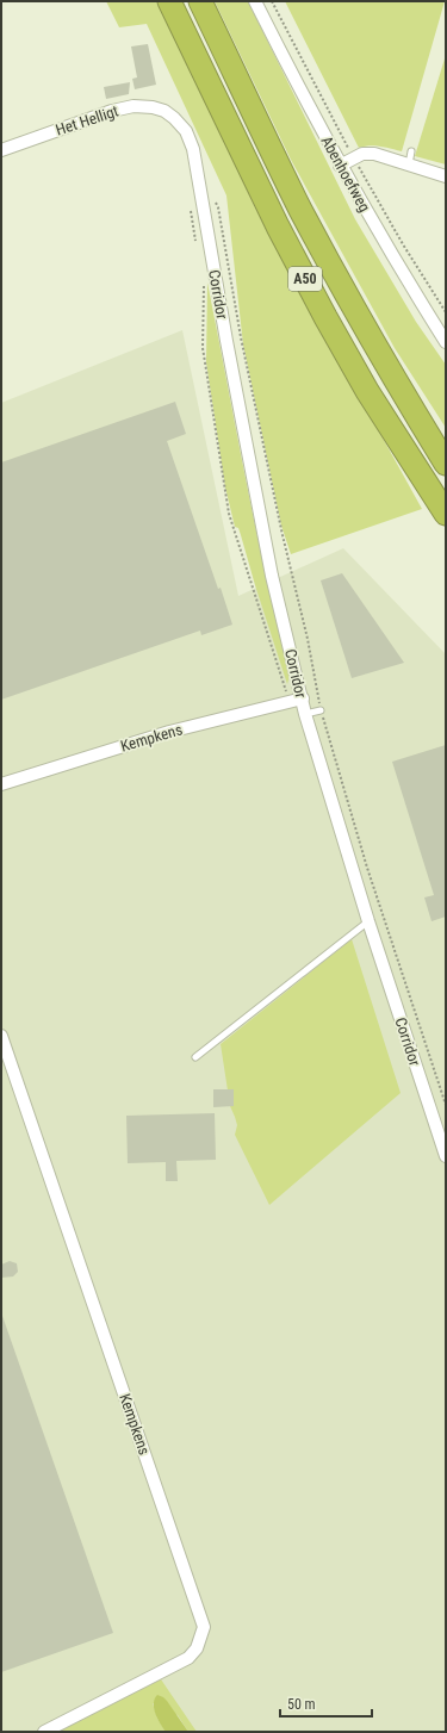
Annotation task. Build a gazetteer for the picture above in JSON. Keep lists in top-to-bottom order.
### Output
{
  "streets": {
    "highway": ["A50"],
    "street": [
      "Het Helligt",
      "Abenhoefweg",
      "Corridor",
      "Kempkens"
    ]
  },
  "crossings": [
    ["Het Helligt", "Corridor"],
    ["Corridor", "Kempkens"]
  ],
  "scale_bar": "50 m"
}
